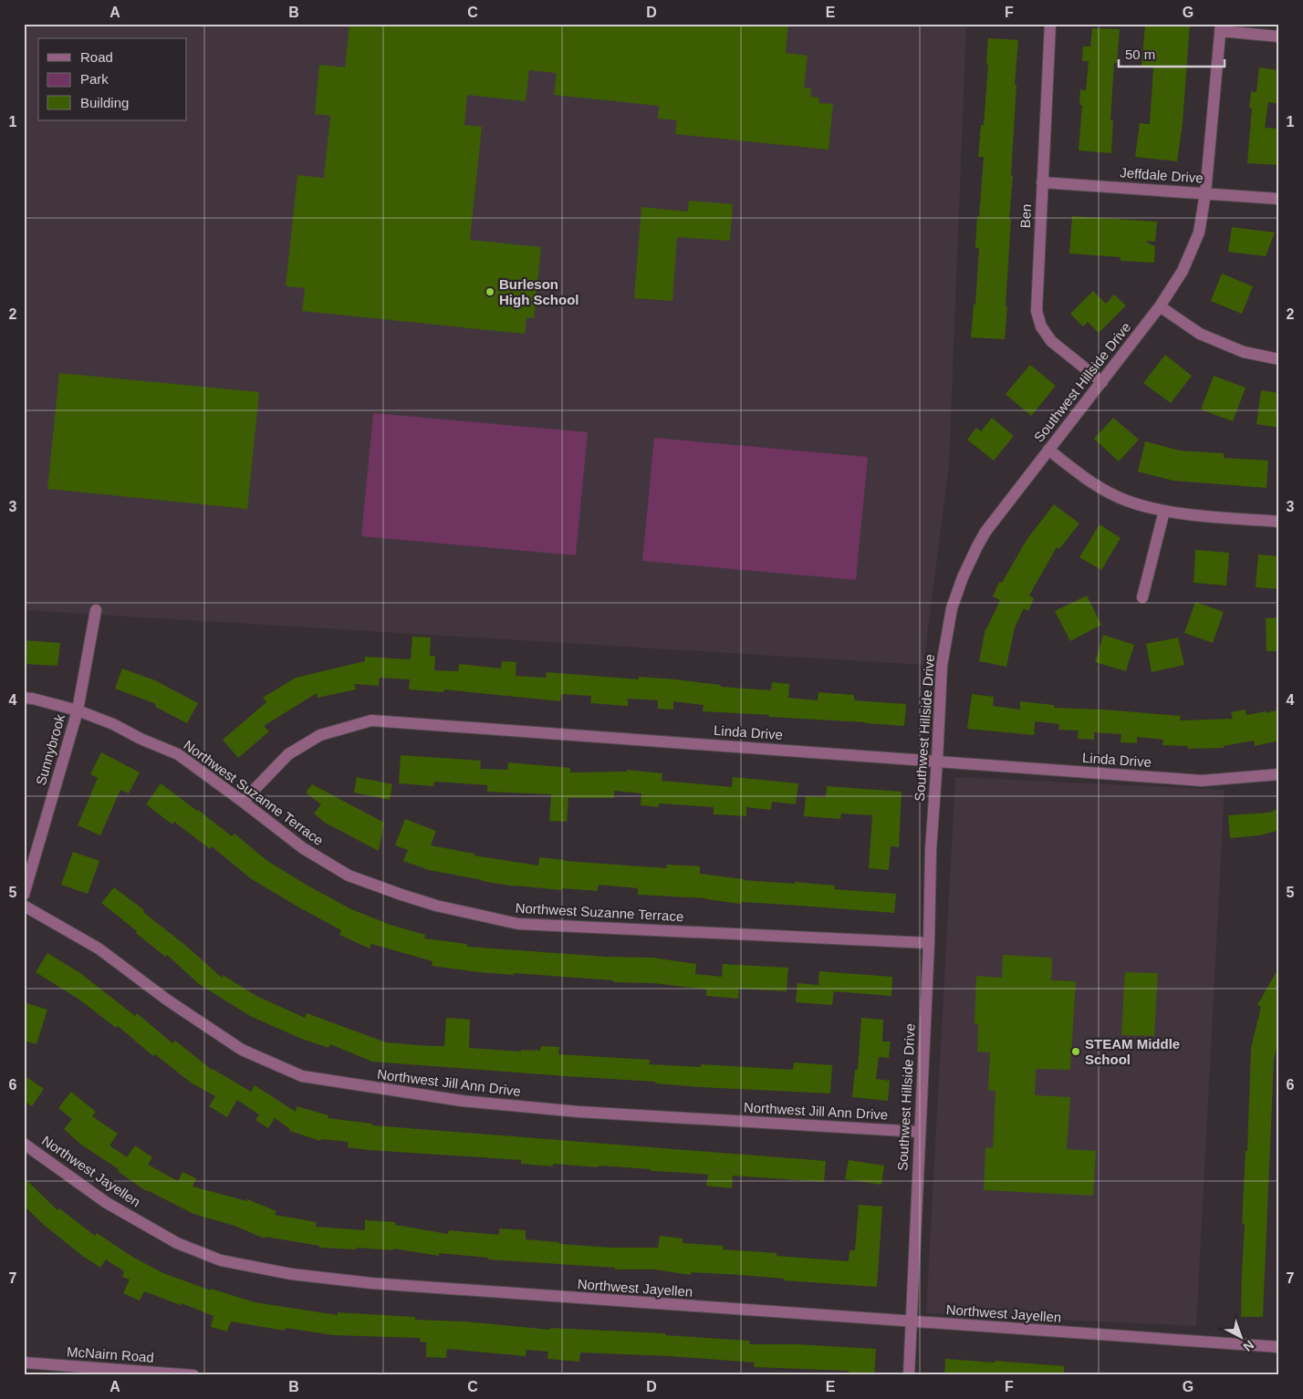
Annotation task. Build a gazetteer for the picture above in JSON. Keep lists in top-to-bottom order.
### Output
{
  "streets": {
    "street": [
      "Jeffdale Drive",
      "Ben",
      "Southwest Hillside Drive",
      "Linda Drive",
      "Sunnybrook",
      "Northwest Suzanne Terrace",
      "Northwest Jill Ann Drive",
      "Northwest Jayellen",
      "McNairn Road"
    ]
  },
  "crossings": [
    ["Jeffdale Drive", "Ben"],
    ["Jeffdale Drive", "Southwest Hillside Drive"],
    ["Ben", "Southwest Hillside Drive"],
    ["Southwest Hillside Drive", "Linda Drive"],
    ["Southwest Hillside Drive", "Northwest Suzanne Terrace"],
    ["Southwest Hillside Drive", "Northwest Jill Ann Drive"],
    ["Southwest Hillside Drive", "Northwest Jayellen"],
    ["Linda Drive", "Northwest Suzanne Terrace"],
    ["Sunnybrook", "Northwest Suzanne Terrace"]
  ],
  "places": ["Burleson High School", "STEAM Middle School"],
  "legend": ["Road", "Park", "Building"],
  "scale_bar": "50 m",
  "north": "bottom right",
  "grid": {
    "columns": [
      "A",
      "B",
      "C",
      "D",
      "E",
      "F",
      "G"
    ],
    "rows": [
      "1",
      "2",
      "3",
      "4",
      "5",
      "6",
      "7"
    ]
  }
}
